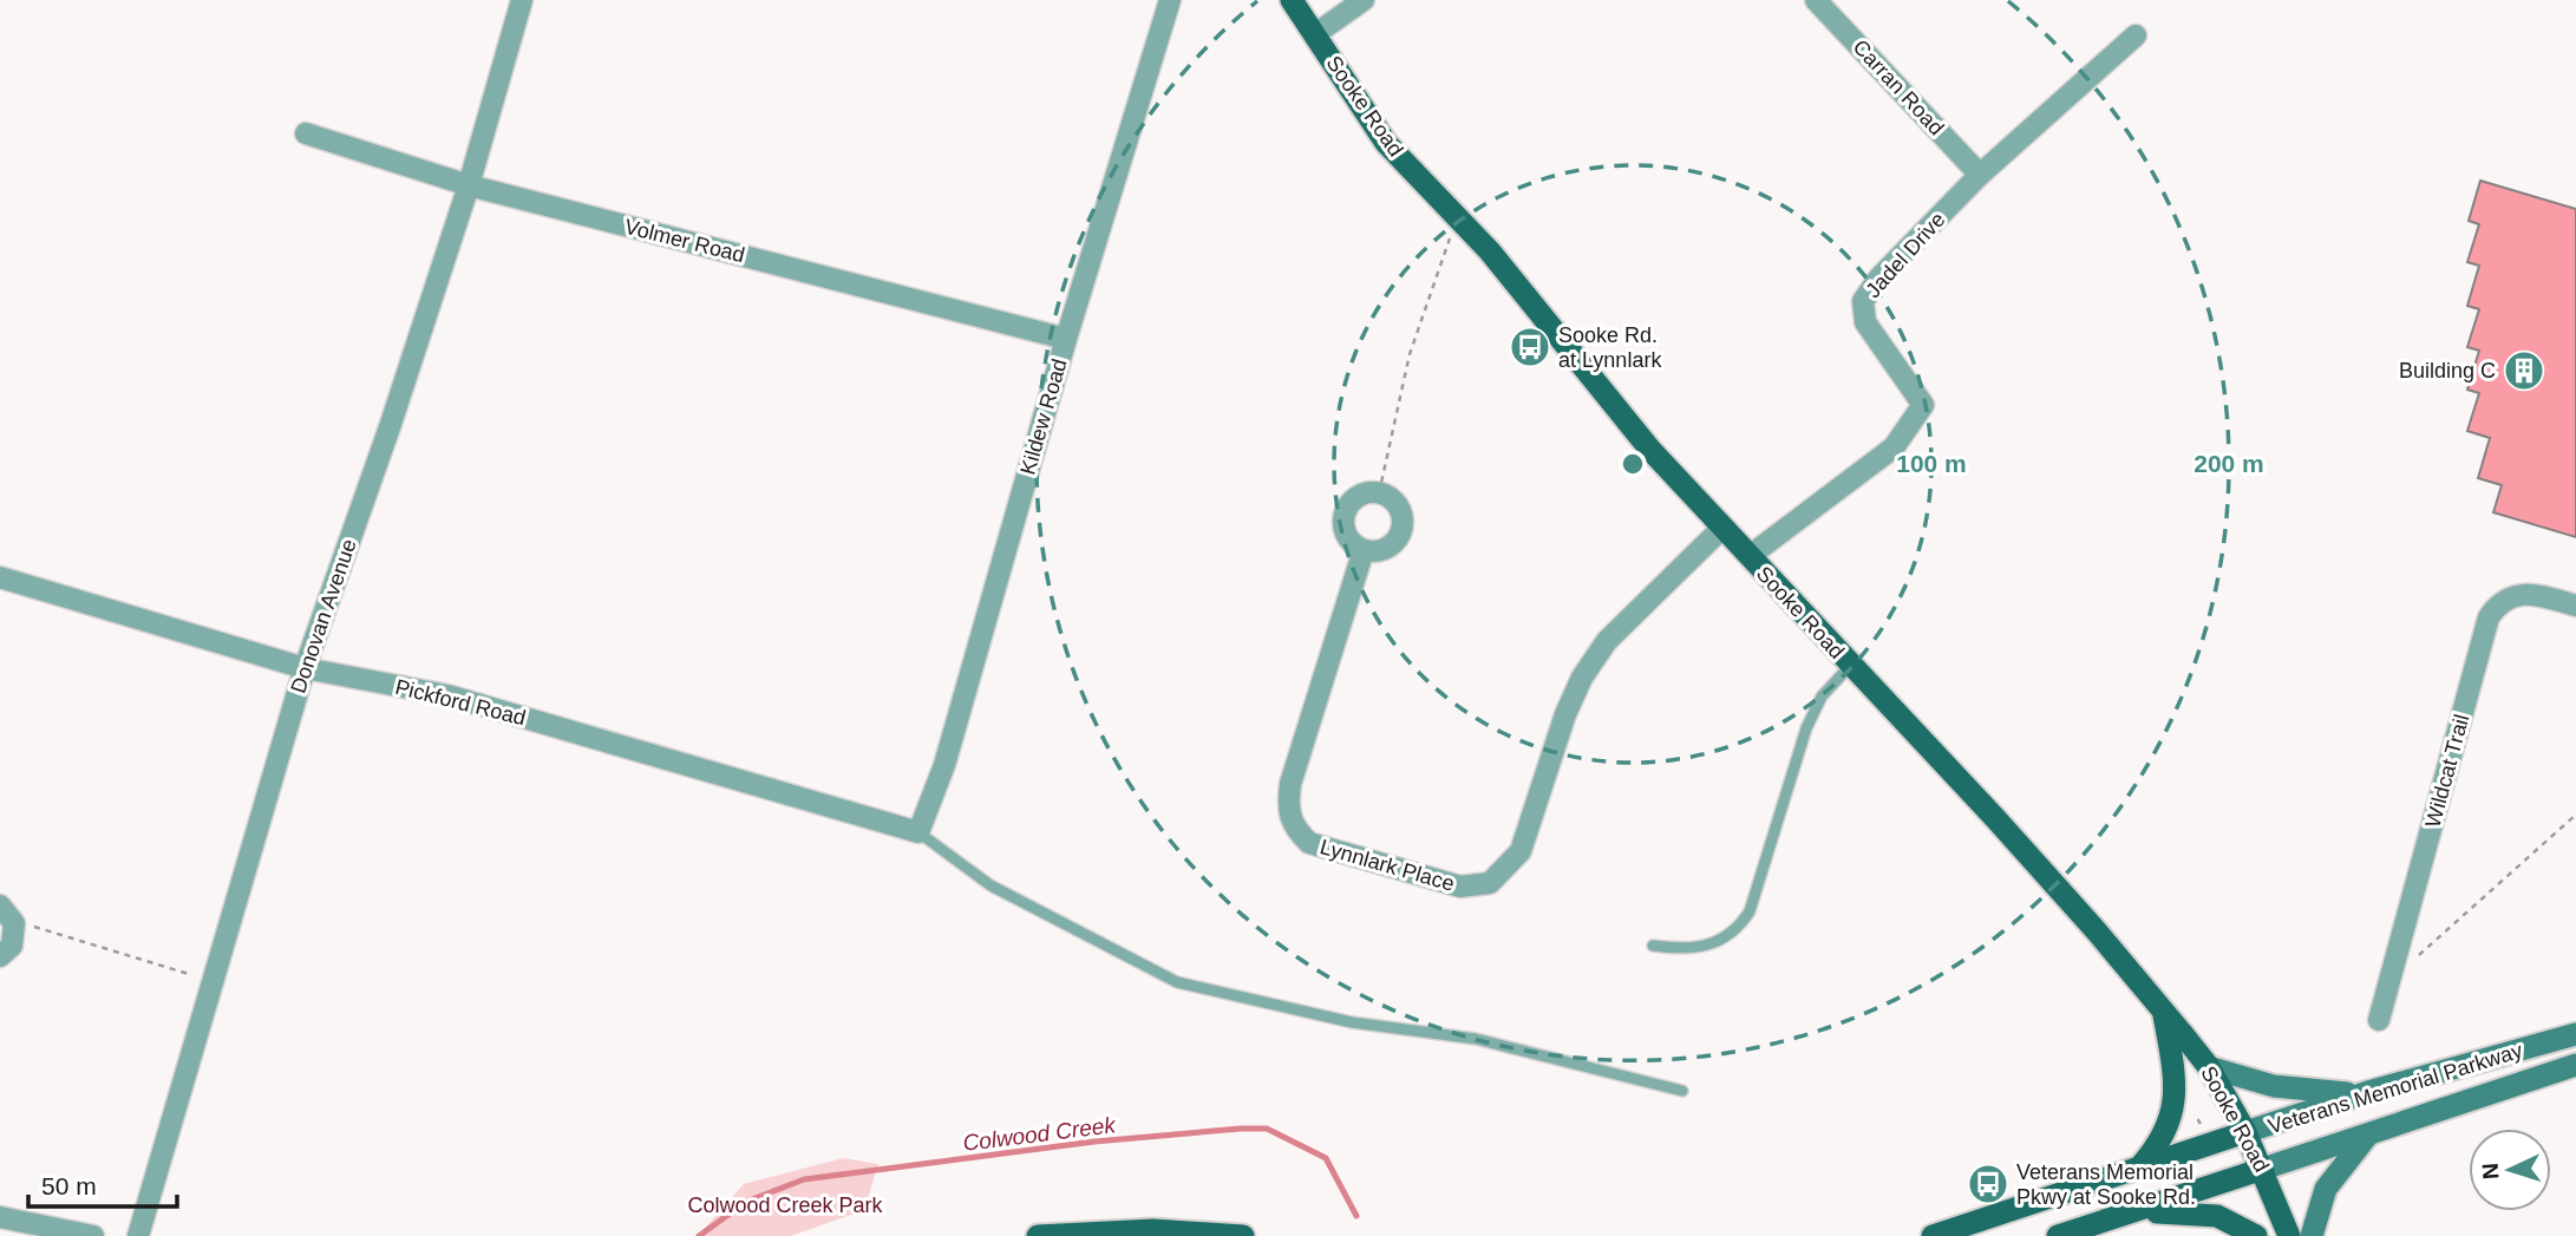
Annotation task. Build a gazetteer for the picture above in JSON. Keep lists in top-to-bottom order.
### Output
{
  "streets": {
    "main road": ["Sooke Road", "Veterans Memorial Parkway"],
    "street": [
      "Carran Road",
      "Volmer Road",
      "Jadel Drive",
      "Kildew Road",
      "Donovan Avenue",
      "Pickford Road",
      "Wildcat Trail",
      "Lynnlark Place"
    ]
  },
  "crossings": [
    ["Carran Road", "Jadel Drive"],
    ["Sooke Road", "Jadel Drive"],
    ["Sooke Road", "Lynnlark Place"],
    ["Sooke Road", "Veterans Memorial Parkway"],
    ["Volmer Road", "Kildew Road"],
    ["Volmer Road", "Donovan Avenue"],
    ["Kildew Road", "Pickford Road"],
    ["Donovan Avenue", "Pickford Road"]
  ],
  "water": ["Colwood Creek"],
  "parks": ["Colwood Creek Park"],
  "places": {
    "bus stop": ["Sooke Rd. at Lynnlark", "Veterans Memorial Pkwy at Sooke Rd."],
    "building": ["Building C"]
  },
  "scale_bar": "50 m",
  "north": "left",
  "rings": ["100 m", "200 m"]
}
